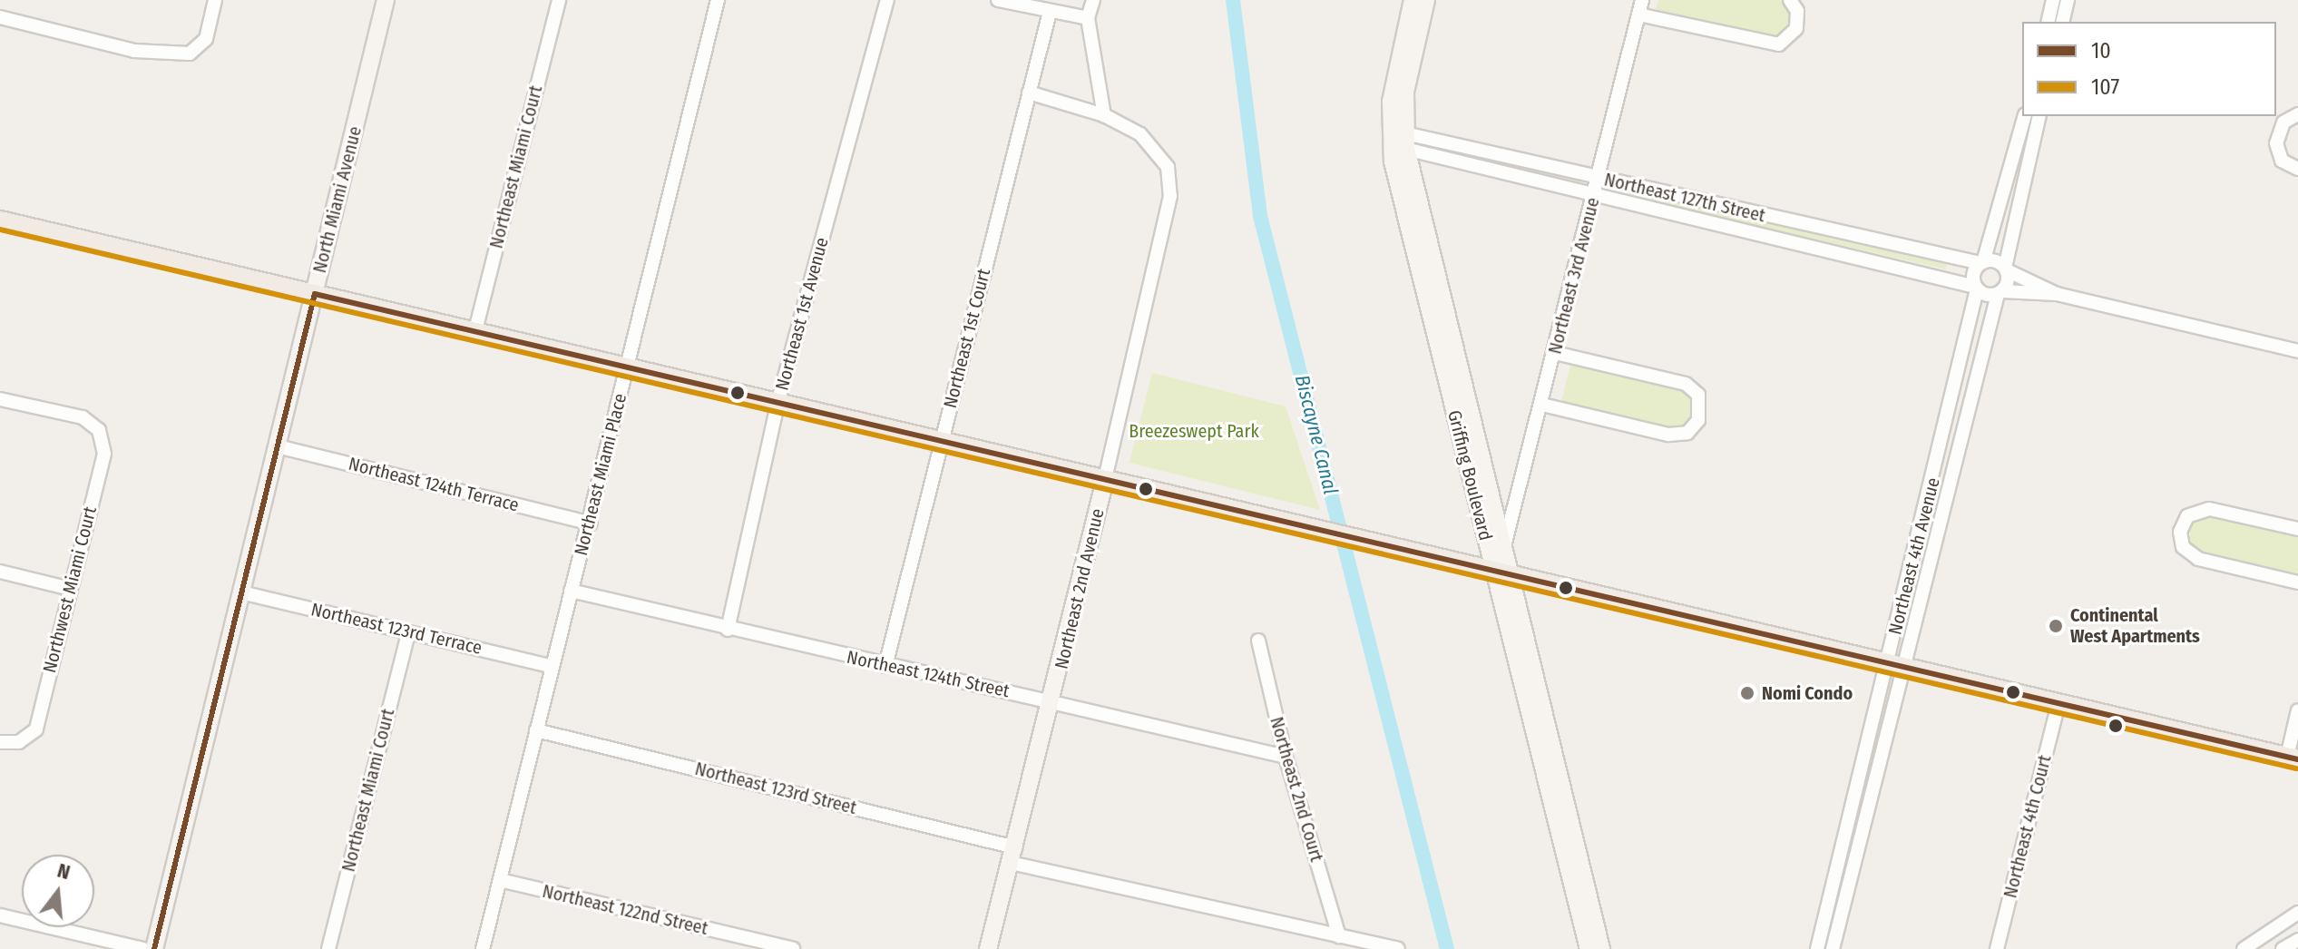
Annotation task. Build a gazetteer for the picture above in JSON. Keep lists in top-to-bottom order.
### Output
{
  "streets": {
    "street": [
      "Northeast Miami Court",
      "Northeast 127th Street",
      "North Miami Avenue",
      "Northeast 3rd Avenue",
      "Northeast 1st Avenue",
      "Northeast 1st Court",
      "Northeast Miami Place",
      "Griffing Boulevard",
      "Northeast 124th Terrace",
      "Northeast 4th Avenue",
      "Northeast 2nd Avenue",
      "Northwest Miami Court",
      "Northeast 123rd Terrace",
      "Northeast 124th Street",
      "Northeast 123rd Street",
      "Northeast 2nd Court",
      "Northeast 4th Court",
      "Northeast 122nd Street"
    ]
  },
  "crossings": [
    ["Northeast Miami Court", "Northeast 123rd Terrace"],
    ["Northeast 127th Street", "Northeast 3rd Avenue"],
    ["Northeast 127th Street", "Griffing Boulevard"],
    ["Northeast 127th Street", "Northeast 4th Avenue"],
    ["North Miami Avenue", "Northeast 124th Terrace"],
    ["North Miami Avenue", "Northeast 123rd Terrace"],
    ["Northeast 3rd Avenue", "Griffing Boulevard"],
    ["Northeast 1st Avenue", "Northeast 124th Street"],
    ["Northeast 1st Court", "Northeast 2nd Avenue"],
    ["Northeast 1st Court", "Northeast 124th Street"],
    ["Northeast Miami Place", "Northeast 124th Terrace"],
    ["Northeast Miami Place", "Northeast 123rd Terrace"],
    ["Northeast Miami Place", "Northeast 124th Street"],
    ["Northeast Miami Place", "Northeast 123rd Street"],
    ["Northeast Miami Place", "Northeast 122nd Street"],
    ["Northeast 2nd Avenue", "Northeast 124th Street"],
    ["Northeast 2nd Avenue", "Northeast 123rd Street"],
    ["Northeast 124th Street", "Northeast 2nd Court"],
    ["Northeast 123rd Street", "Northeast 2nd Court"]
  ],
  "water": ["Biscayne Canal"],
  "parks": ["Breezeswept Park"],
  "places": ["Continental West Apartments", "Nomi Condo"],
  "lines": ["transit line 107", "transit line 10"],
  "legend": ["10", "107"],
  "north": "top"
}
